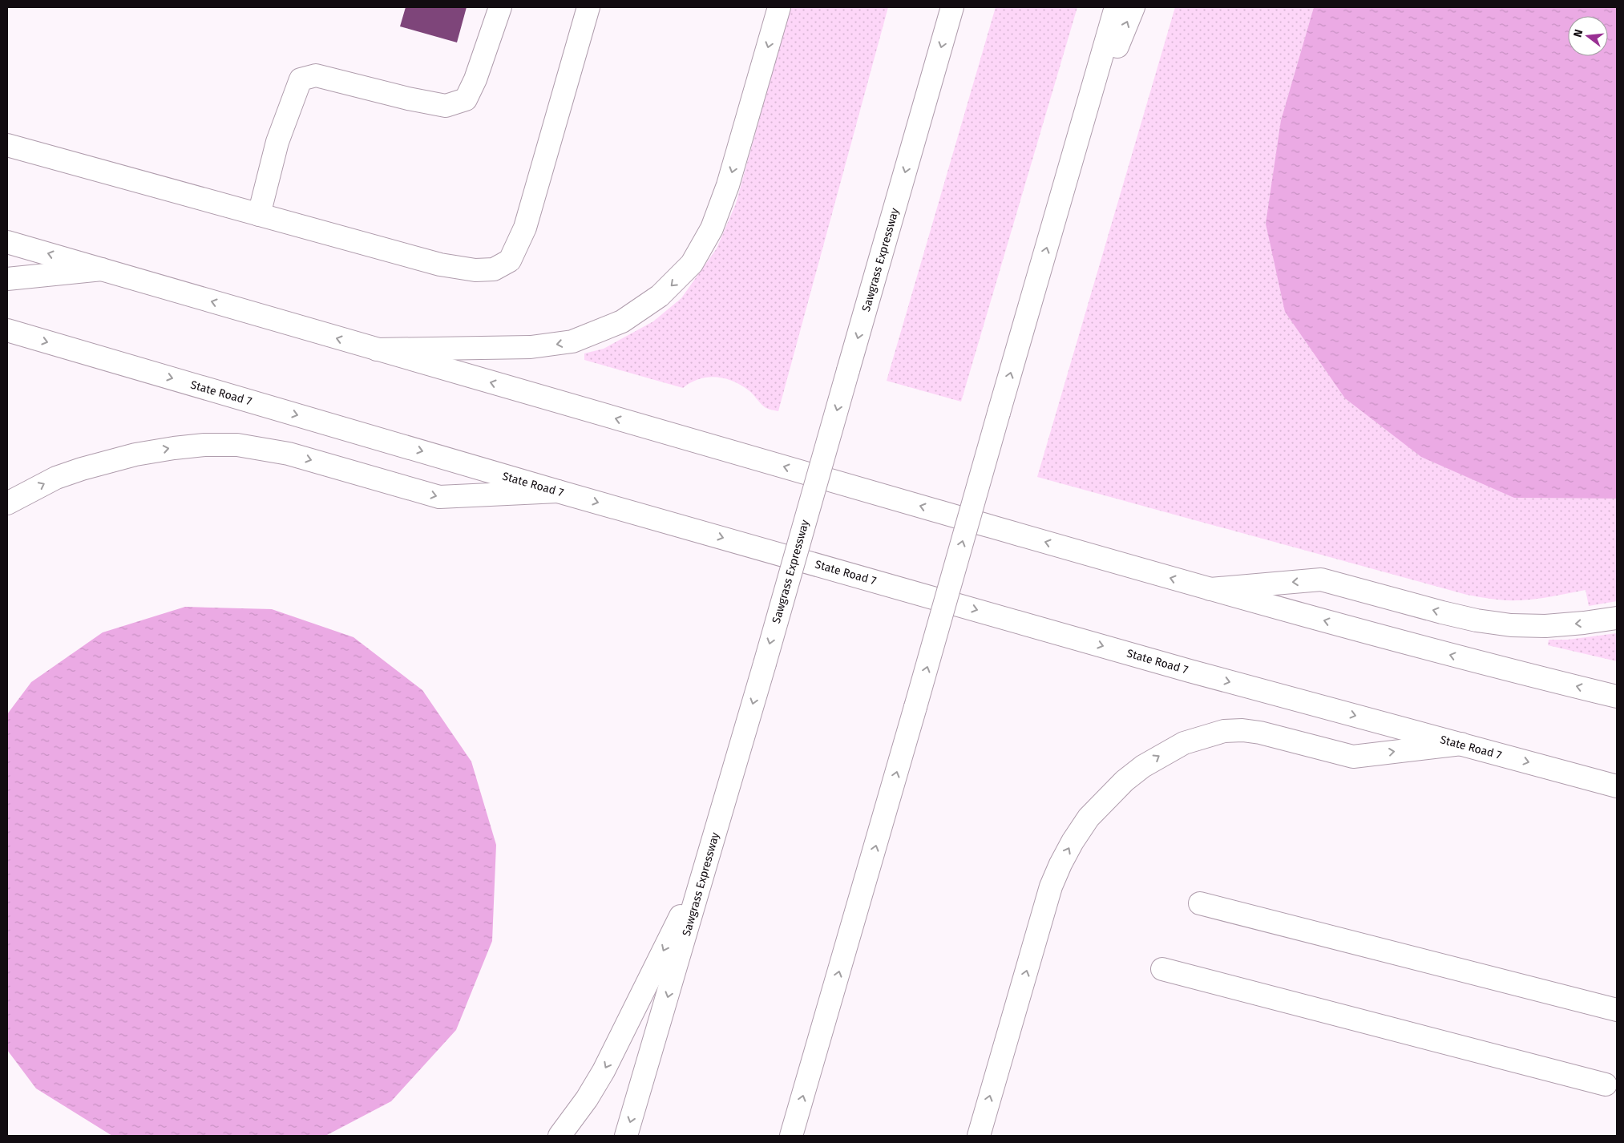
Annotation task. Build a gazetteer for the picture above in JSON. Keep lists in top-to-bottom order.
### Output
{
  "streets": {
    "main road": ["Sawgrass Expressway", "State Road 7"]
  },
  "north": "left"
}
